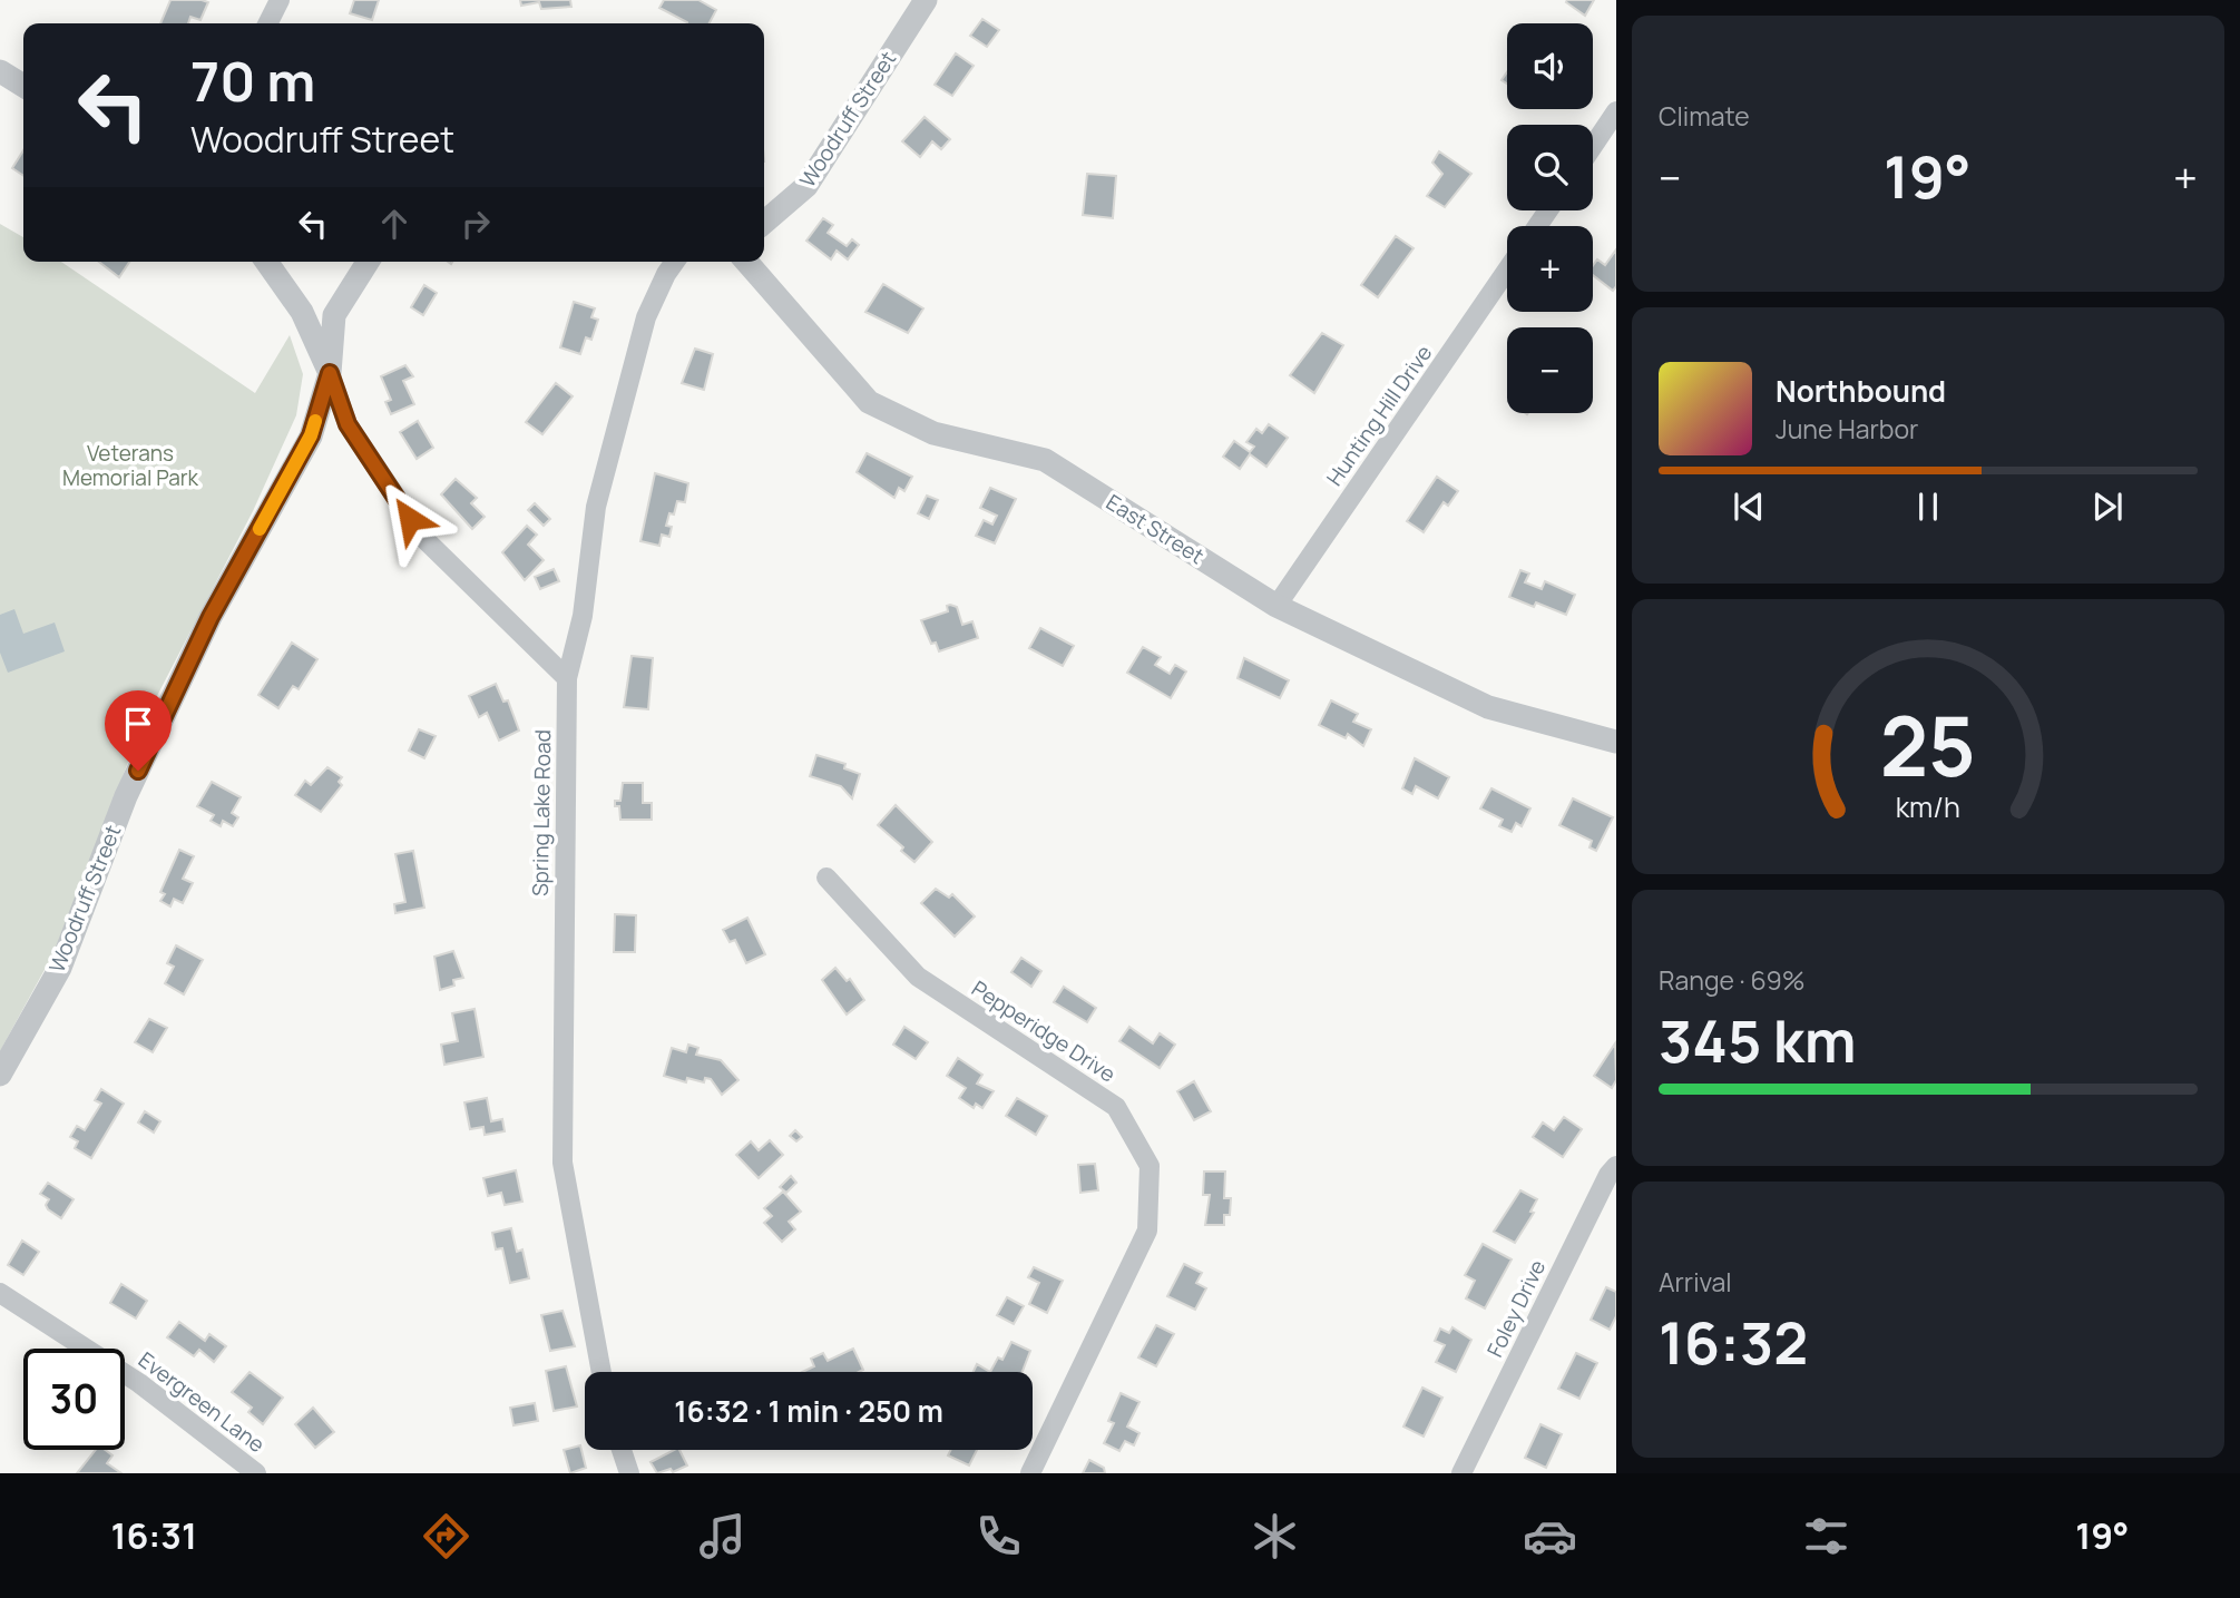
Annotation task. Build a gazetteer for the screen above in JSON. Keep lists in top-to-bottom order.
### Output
{
  "streets": {
    "street": [
      "Woodruff Street",
      "Hunting Hill Drive",
      "East Street",
      "Spring Lake Road",
      "Pepperidge Drive",
      "Foley Drive",
      "Evergreen Lane"
    ]
  },
  "crossings": [
    ["Hunting Hill Drive", "East Street"]
  ],
  "parks": ["Veterans Memorial Park"],
  "page": {
    "tile": [
      "Climate",
      ["Range · 69%", "345 km"],
      ["Arrival", "16:32"]
    ],
    "map_buttons": ["+", "−"],
    "turn": ["70 m", "Woodruff Street"],
    "heat": ["−", "19°", "+"],
    "song": ["Northbound", "June Harbor"],
    "limit": "30",
    "trip": "16:32 · 1 min · 250 m",
    "tabs": ["16:31", "19°"],
    "gauge": ["25", "km/h"]
  }
}
